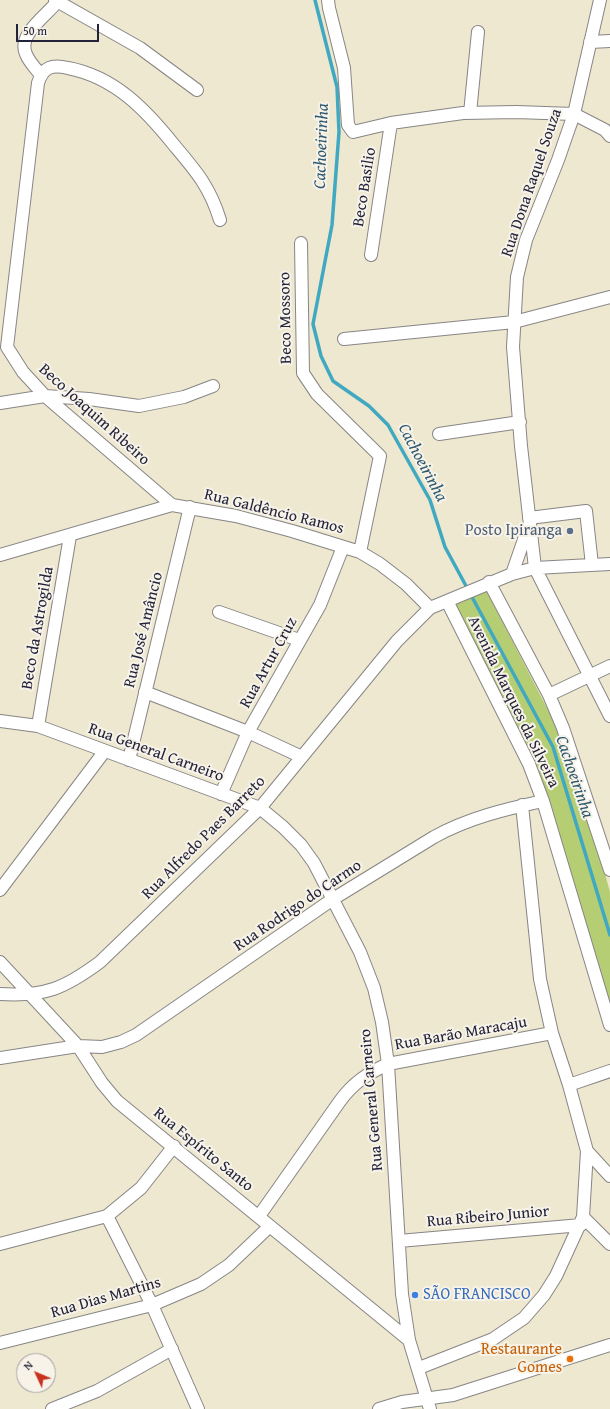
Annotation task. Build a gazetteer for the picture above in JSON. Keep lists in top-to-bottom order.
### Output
{
  "streets": {
    "street": [
      "Rua Dona Raquel Souza",
      "Beco Basilio",
      "Beco Mossoro",
      "Beco Joaquim Ribeiro",
      "Rua Galdêncio Ramos",
      "Beco da Astrogilda",
      "Rua José Amâncio",
      "Rua Artur Cruz",
      "Avenida Marques da Silveira",
      "Rua General Carneiro",
      "Rua Alfredo Paes Barreto",
      "Rua Rodrigo do Carmo",
      "Rua Barão Maracaju",
      "Rua Espírito Santo",
      "Rua Ribeiro Junior",
      "Rua Dias Martins"
    ]
  },
  "crossings": [
    ["Rua Dona Raquel Souza", "Rua Alfredo Paes Barreto"],
    ["Beco Mossoro", "Rua Galdêncio Ramos"],
    ["Beco Joaquim Ribeiro", "Rua Galdêncio Ramos"],
    ["Rua Galdêncio Ramos", "Beco da Astrogilda"],
    ["Rua Galdêncio Ramos", "Rua José Amâncio"],
    ["Rua Galdêncio Ramos", "Rua Artur Cruz"],
    ["Rua Galdêncio Ramos", "Rua Alfredo Paes Barreto"],
    ["Beco da Astrogilda", "Rua General Carneiro"],
    ["Rua José Amâncio", "Rua General Carneiro"],
    ["Rua Artur Cruz", "Rua General Carneiro"],
    ["Avenida Marques da Silveira", "Rua Alfredo Paes Barreto"],
    ["Avenida Marques da Silveira", "Rua Rodrigo do Carmo"],
    ["Rua General Carneiro", "Rua Alfredo Paes Barreto"],
    ["Rua General Carneiro", "Rua Rodrigo do Carmo"],
    ["Rua General Carneiro", "Rua Barão Maracaju"],
    ["Rua General Carneiro", "Rua Espírito Santo"],
    ["Rua General Carneiro", "Rua Ribeiro Junior"],
    ["Rua Alfredo Paes Barreto", "Rua Espírito Santo"],
    ["Rua Rodrigo do Carmo", "Rua Espírito Santo"],
    ["Rua Barão Maracaju", "Rua Espírito Santo"],
    ["Rua Espírito Santo", "Rua Dias Martins"]
  ],
  "water": ["Cachoeirinha"],
  "places": ["Posto Ipiranga", "SÃO FRANCISCO", "Restaurante Gomes"],
  "scale_bar": "50 m",
  "north": "top left"
}
